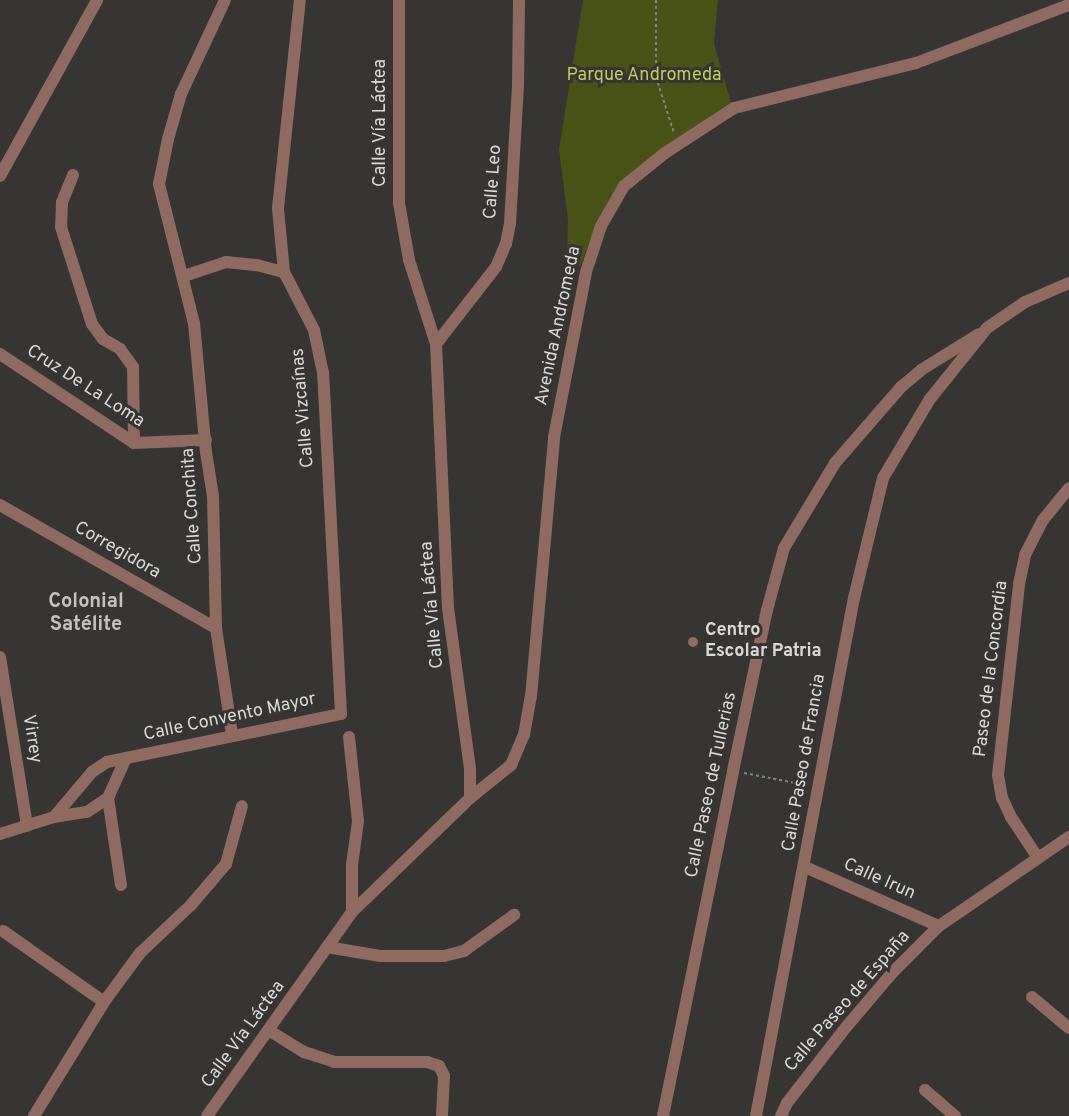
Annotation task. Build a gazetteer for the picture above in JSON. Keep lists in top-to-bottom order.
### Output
{
  "streets": {
    "street": [
      "Calle Vía Láctea",
      "Calle Leo",
      "Avenida Andromeda",
      "Cruz De La Loma",
      "Calle Vizcaínas",
      "Calle Conchita",
      "Corregidora",
      "Paseo de la Concordia",
      "Calle Convento Mayor",
      "Virrey",
      "Calle Paseo de Francia",
      "Calle Paseo de Tullerias",
      "Calle Irun",
      "Calle Paseo de España"
    ]
  },
  "crossings": [
    ["Calle Vía Láctea", "Calle Leo"],
    ["Calle Vía Láctea", "Avenida Andromeda"],
    ["Cruz De La Loma", "Calle Conchita"],
    ["Calle Vizcaínas", "Calle Convento Mayor"],
    ["Calle Conchita", "Corregidora"],
    ["Calle Conchita", "Calle Convento Mayor"],
    ["Paseo de la Concordia", "Calle Paseo de España"],
    ["Calle Paseo de Francia", "Calle Paseo de Tullerias"],
    ["Calle Paseo de Francia", "Calle Irun"],
    ["Calle Irun", "Calle Paseo de España"]
  ],
  "districts": ["Colonial Satélite"],
  "parks": ["Parque Andromeda"],
  "places": ["Centro Escolar Patria"]
}
